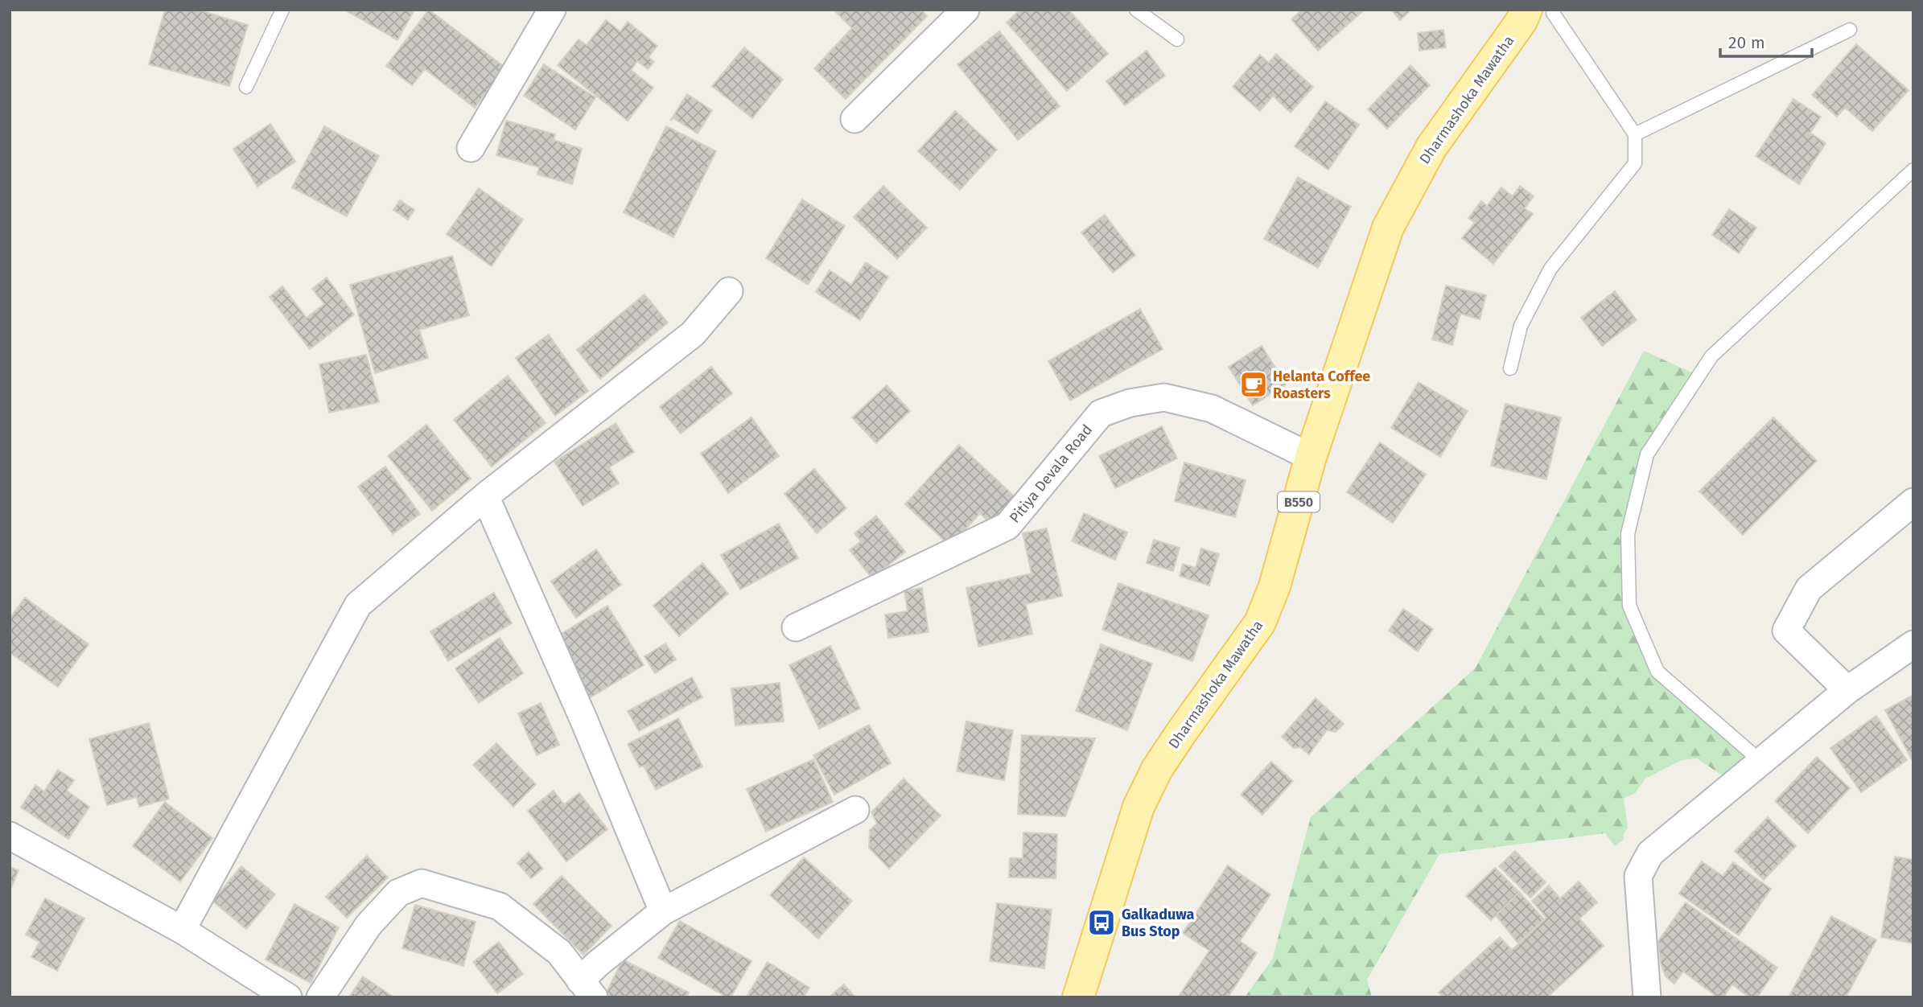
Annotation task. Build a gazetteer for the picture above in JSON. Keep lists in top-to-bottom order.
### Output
{
  "streets": {
    "main road": ["Dharmashoka Mawatha", "B550"],
    "street": ["Pitiya Devala Road"]
  },
  "crossings": [
    ["Dharmashoka Mawatha", "Pitiya Devala Road"]
  ],
  "places": {
    "cafe": ["Helanta Coffee Roasters"],
    "bus stop": ["Galkaduwa Bus Stop"]
  },
  "scale_bar": "20 m"
}
